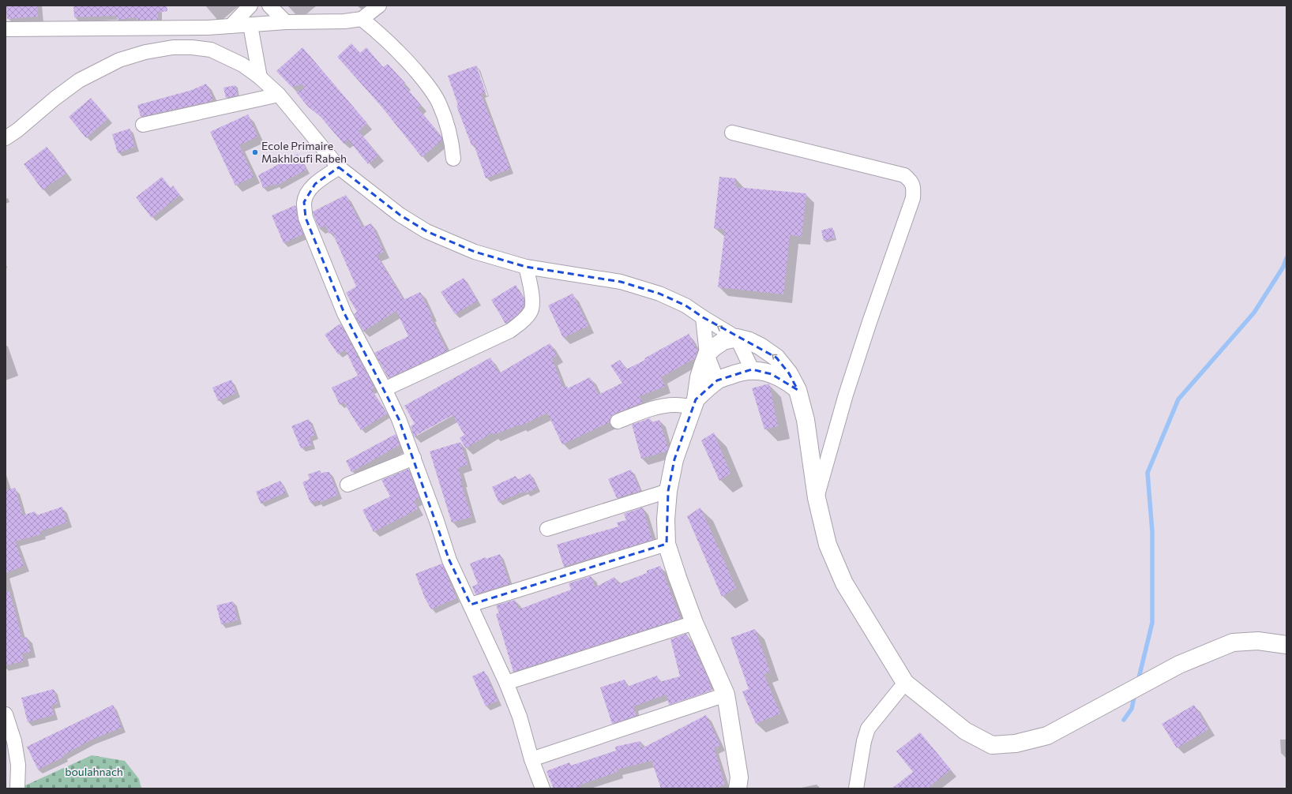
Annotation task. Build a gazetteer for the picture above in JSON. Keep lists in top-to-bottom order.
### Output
{
  "parks": ["boulahnach"],
  "places": ["Ecole Primaire Makhloufi Rabeh"]
}
